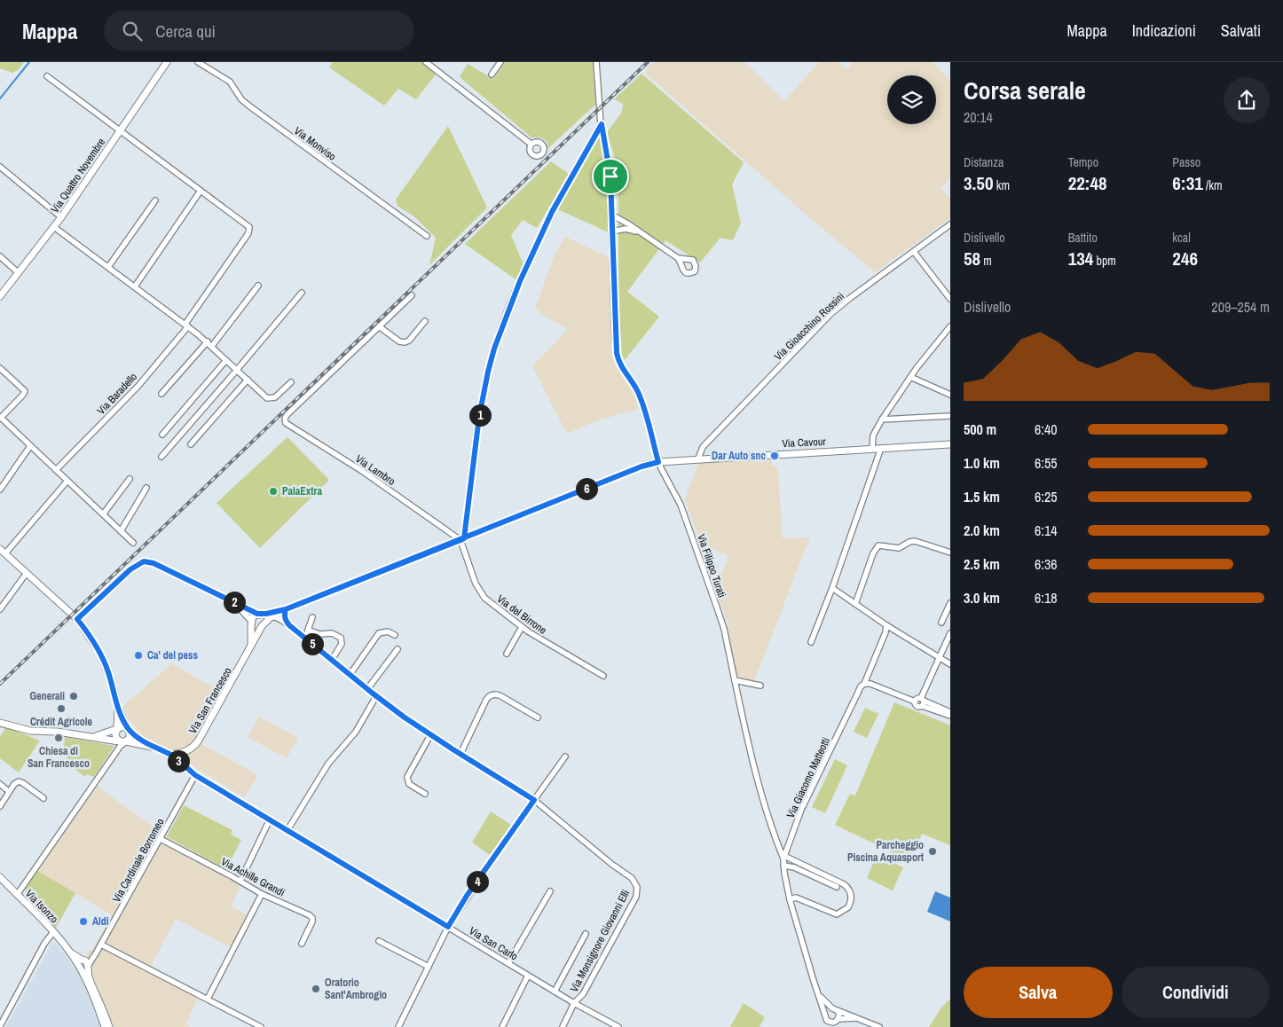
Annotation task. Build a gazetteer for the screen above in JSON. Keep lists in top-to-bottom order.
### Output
{
  "streets": {
    "street": [
      "Via Monviso",
      "Via Quattro Novembre",
      "Via Gioacchino Rossini",
      "Via Baradello",
      "Via Cavour",
      "Via Lambro",
      "Via Filippo Turati",
      "Via del Birrone",
      "Via San Francesco",
      "Via Giacomo Matteotti",
      "Via Cardinale Borromeo",
      "Via Achille Grandi",
      "Via Isonzo",
      "Via Monsignore Giovanni Elli",
      "Via San Carlo"
    ]
  },
  "crossings": [
    ["Via Gioacchino Rossini", "Via Cavour"],
    ["Via Cavour", "Via Lambro"],
    ["Via Cavour", "Via Filippo Turati"],
    ["Via Cavour", "Via del Birrone"],
    ["Via Lambro", "Via del Birrone"],
    ["Via Filippo Turati", "Via Giacomo Matteotti"],
    ["Via San Francesco", "Via San Carlo"],
    ["Via Cardinale Borromeo", "Via Achille Grandi"],
    ["Via Cardinale Borromeo", "Via San Carlo"],
    ["Via Monsignore Giovanni Elli", "Via San Carlo"]
  ],
  "places": [
    "Dar Auto snc",
    "PalaExtra",
    "Ca' del pess",
    "Generali",
    "Crédit Agricole",
    "Chiesa di San Francesco",
    "Parcheggio Piscina Aquasport",
    "Aldi",
    "Oratorio Sant'Ambrogio"
  ],
  "page": {
    "header": "Mappa",
    "search": "Cerca qui",
    "nav": ["Mappa", "Indicazioni", "Salvati"],
    "heading": ["Corsa serale", "20:14"],
    "stats": [
      ["Distanza", "3.50 km"],
      ["Tempo", "22:48"],
      ["Passo", "6:31 /km"],
      ["Dislivello", "58 m"],
      ["Battito", "134 bpm"],
      ["kcal", "246"]
    ],
    "chart": ["Dislivello", "209–254 m"],
    "pins": [
      "1",
      "6",
      "2",
      "5",
      "3",
      "4"
    ],
    "list": [
      {
        "name": "500 m",
        "note": "6:40"
      },
      {
        "name": "1.0 km",
        "note": "6:55"
      },
      {
        "name": "1.5 km",
        "note": "6:25"
      },
      {
        "name": "2.0 km",
        "note": "6:14"
      },
      {
        "name": "2.5 km",
        "note": "6:36"
      },
      {
        "name": "3.0 km",
        "note": "6:18"
      }
    ],
    "buttons": ["Salva", "Condividi"]
  }
}
